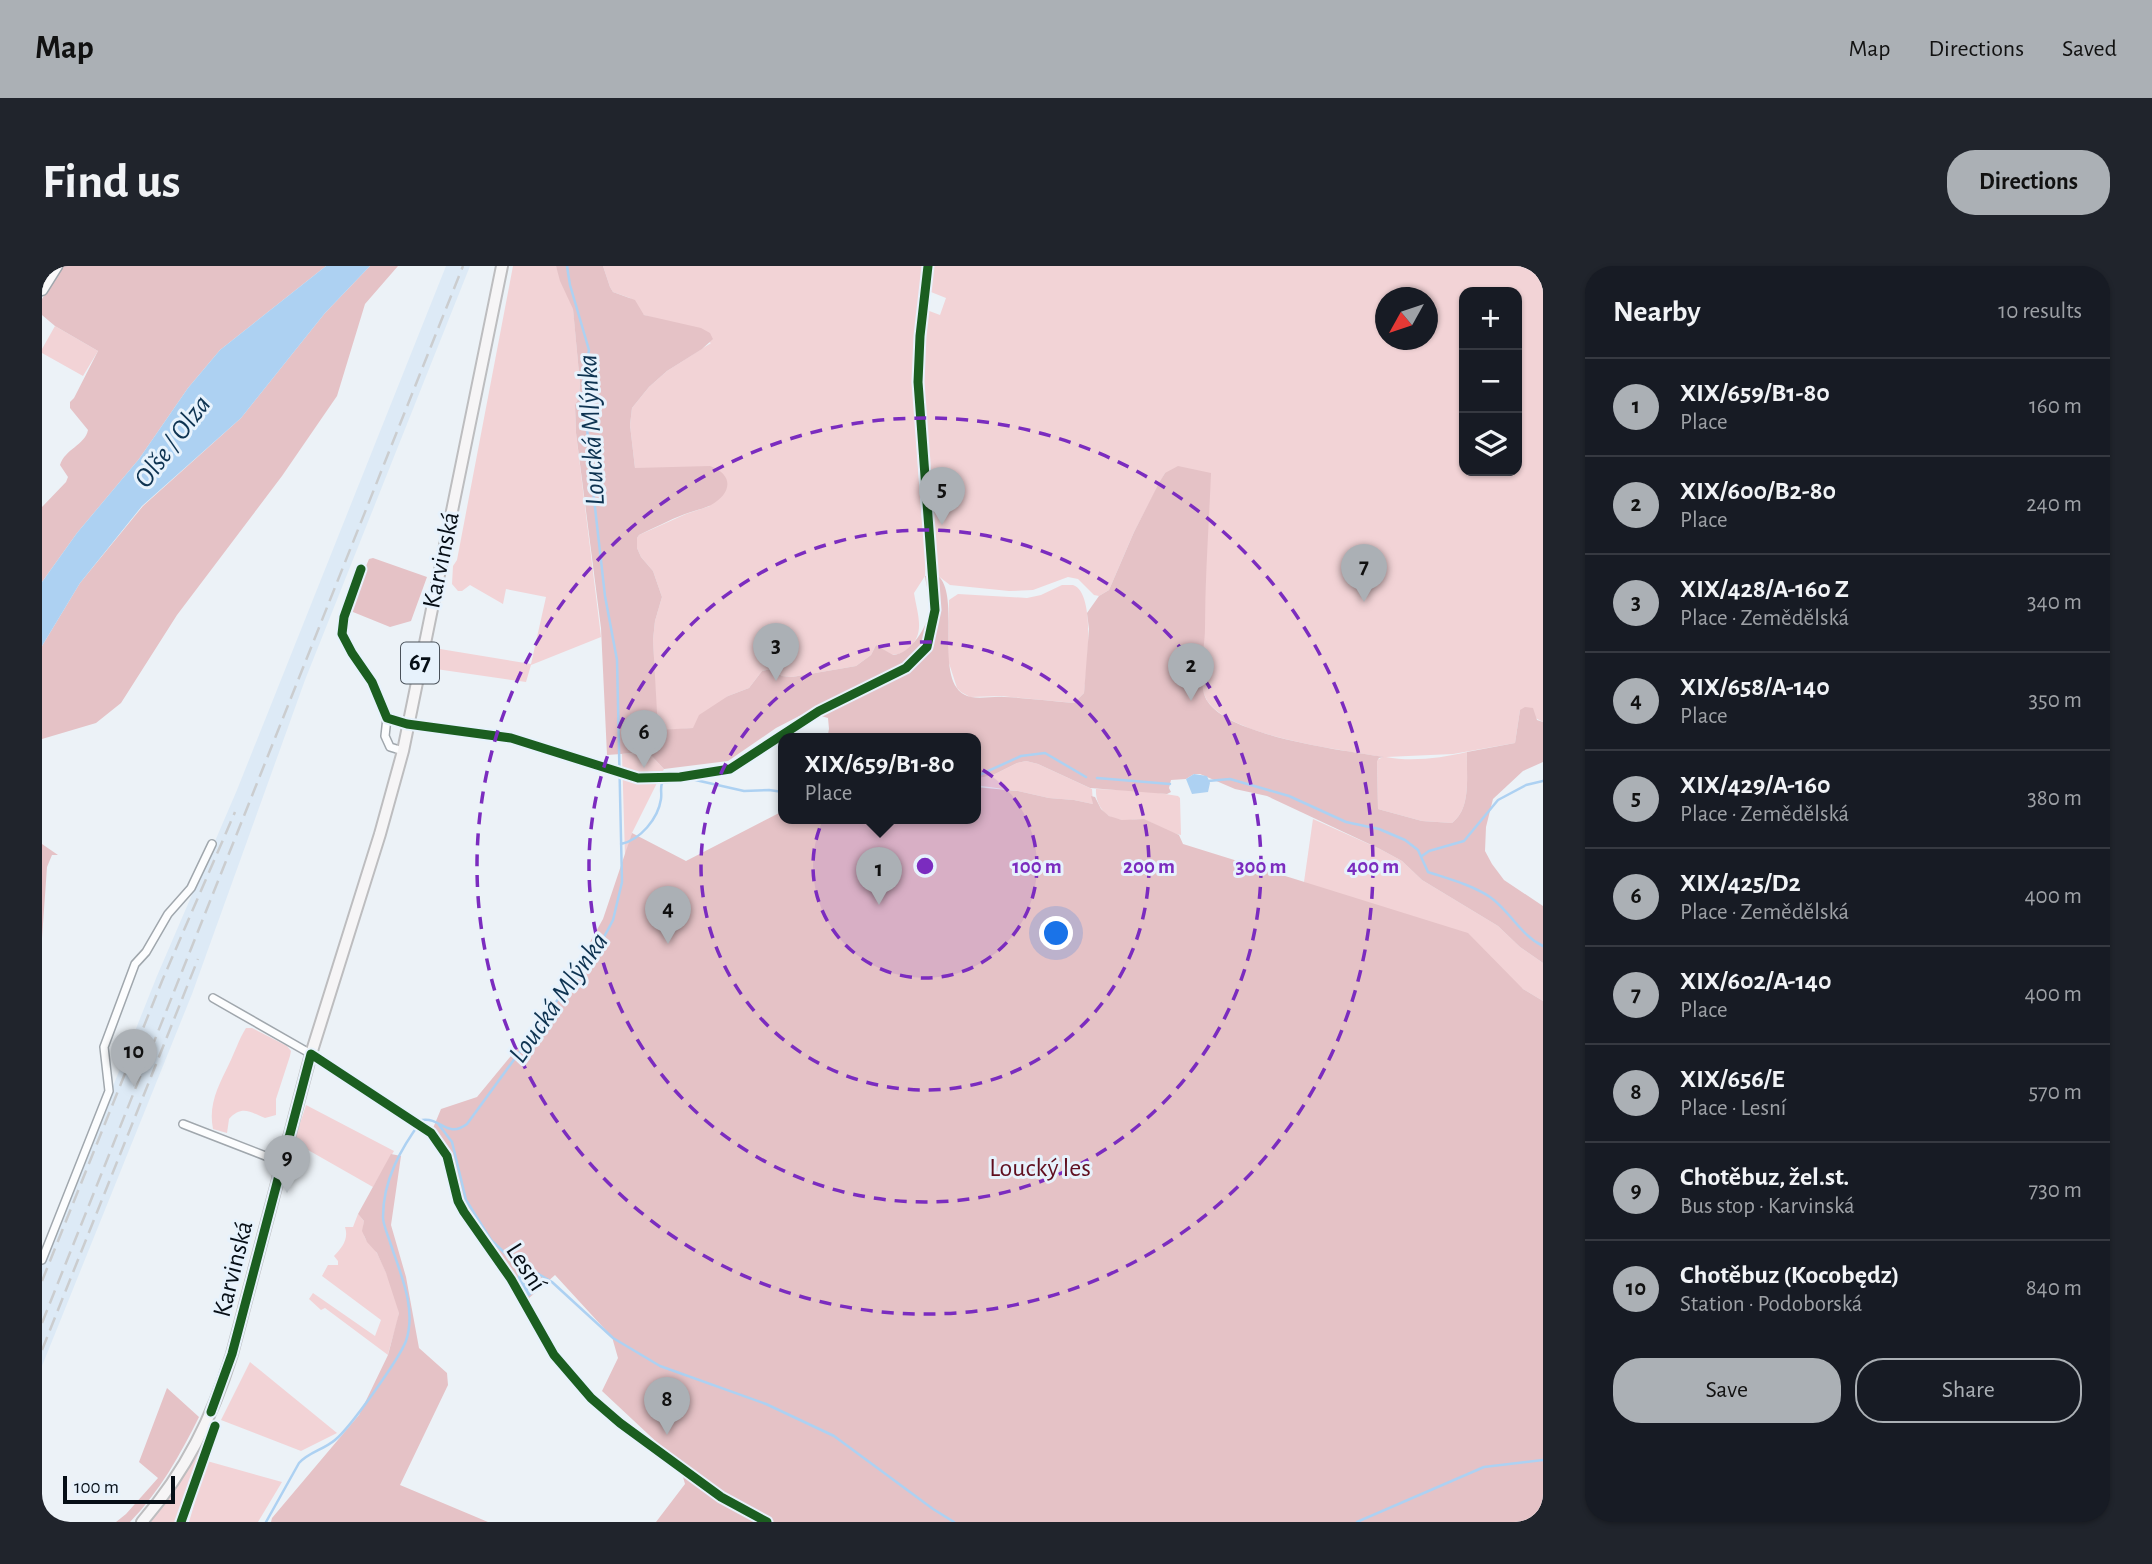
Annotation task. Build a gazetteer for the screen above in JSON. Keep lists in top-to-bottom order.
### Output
{
  "streets": {
    "main road": ["Karvinská", "67"],
    "street": ["Lesní"]
  },
  "crossings": [
    ["Karvinská", "Lesní"]
  ],
  "water": ["Loucká Mlýnka", "Olše / Olza"],
  "parks": ["Loucký les"],
  "scale_bar": "100 m",
  "north": "bottom left",
  "page": {
    "header": "Map",
    "nav": ["Map", "Directions", "Saved"],
    "buttons": [
      "Directions",
      ["Save", "Share"]
    ],
    "title": "Find us",
    "heading": ["Nearby", "10 results"],
    "map_buttons": ["+", "−"],
    "list": [
      {
        "mark": "1",
        "name": "XIX/659/B1-80",
        "note": "Place",
        "value": "160 m"
      },
      {
        "mark": "2",
        "name": "XIX/600/B2-80",
        "note": "Place",
        "value": "240 m"
      },
      {
        "mark": "3",
        "name": "XIX/428/A-160 Z",
        "note": "Place · Zemědělská",
        "value": "340 m"
      },
      {
        "mark": "4",
        "name": "XIX/658/A-140",
        "note": "Place",
        "value": "350 m"
      },
      {
        "mark": "5",
        "name": "XIX/429/A-160",
        "note": "Place · Zemědělská",
        "value": "380 m"
      },
      {
        "mark": "6",
        "name": "XIX/425/D2",
        "note": "Place · Zemědělská",
        "value": "400 m"
      },
      {
        "mark": "7",
        "name": "XIX/602/A-140",
        "note": "Place",
        "value": "400 m"
      },
      {
        "mark": "8",
        "name": "XIX/656/E",
        "note": "Place · Lesní",
        "value": "570 m"
      },
      {
        "mark": "9",
        "name": "Chotěbuz, žel.st.",
        "note": "Bus stop · Karvinská",
        "value": "730 m"
      },
      {
        "mark": "10",
        "name": "Chotěbuz (Kocobędz)",
        "note": "Station · Podoborská",
        "value": "840 m"
      }
    ],
    "pins": [
      "5",
      "7",
      "3",
      "2",
      "6",
      "1",
      "4",
      "10",
      "9",
      "8"
    ],
    "popup": ["XIX/659/B1-80", "Place"],
    "scale": "100 m"
  },
  "rings": [
    "100 m",
    "200 m",
    "300 m",
    "400 m"
  ]
}
